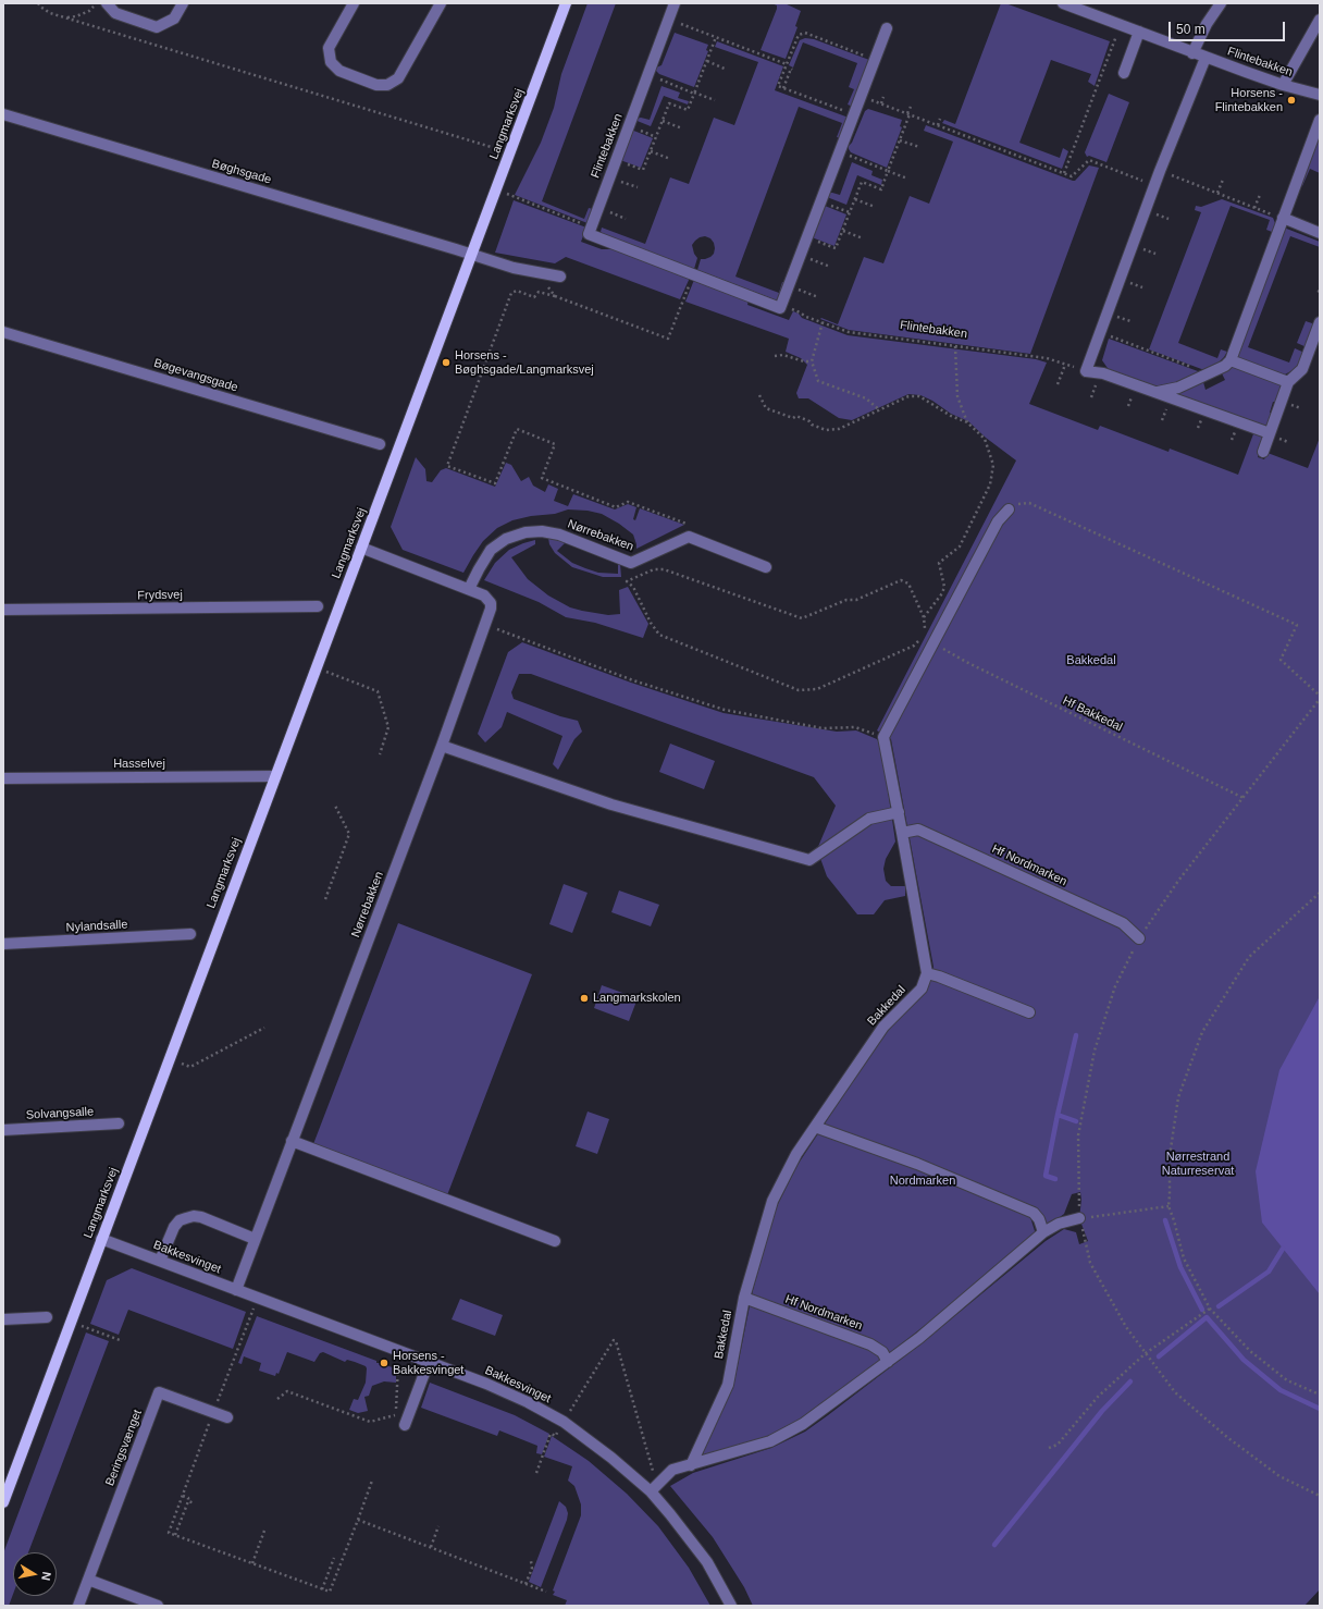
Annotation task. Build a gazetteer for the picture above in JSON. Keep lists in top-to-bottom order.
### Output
{
  "streets": {
    "main road": ["Langmarksvej"],
    "street": [
      "Flintebakken",
      "Bøghsgade",
      "Bøgevangsgade",
      "Nørrebakken",
      "Frydsvej",
      "Hasselvej",
      "Hf Nordmarken",
      "Nylandsalle",
      "Bakkedal",
      "Solvangsalle",
      "Bakkesvinget",
      "Beringsvænget"
    ],
    "path": ["Hf Bakkedal"]
  },
  "crossings": [
    ["Langmarksvej", "Bøghsgade"],
    ["Langmarksvej", "Nørrebakken"],
    ["Langmarksvej", "Hasselvej"],
    ["Langmarksvej", "Bakkesvinget"],
    ["Nørrebakken", "Bakkesvinget"],
    ["Hf Nordmarken", "Bakkedal"]
  ],
  "parks": ["Bakkedal", "Nørrestrand Naturreservat", "Nordmarken"],
  "places": [
    "Horsens - Flintebakken",
    "Horsens - Bøghsgade/Langmarksvej",
    "Langmarkskolen",
    "Horsens - Bakkesvinget"
  ],
  "scale_bar": "50 m",
  "north": "right"
}
